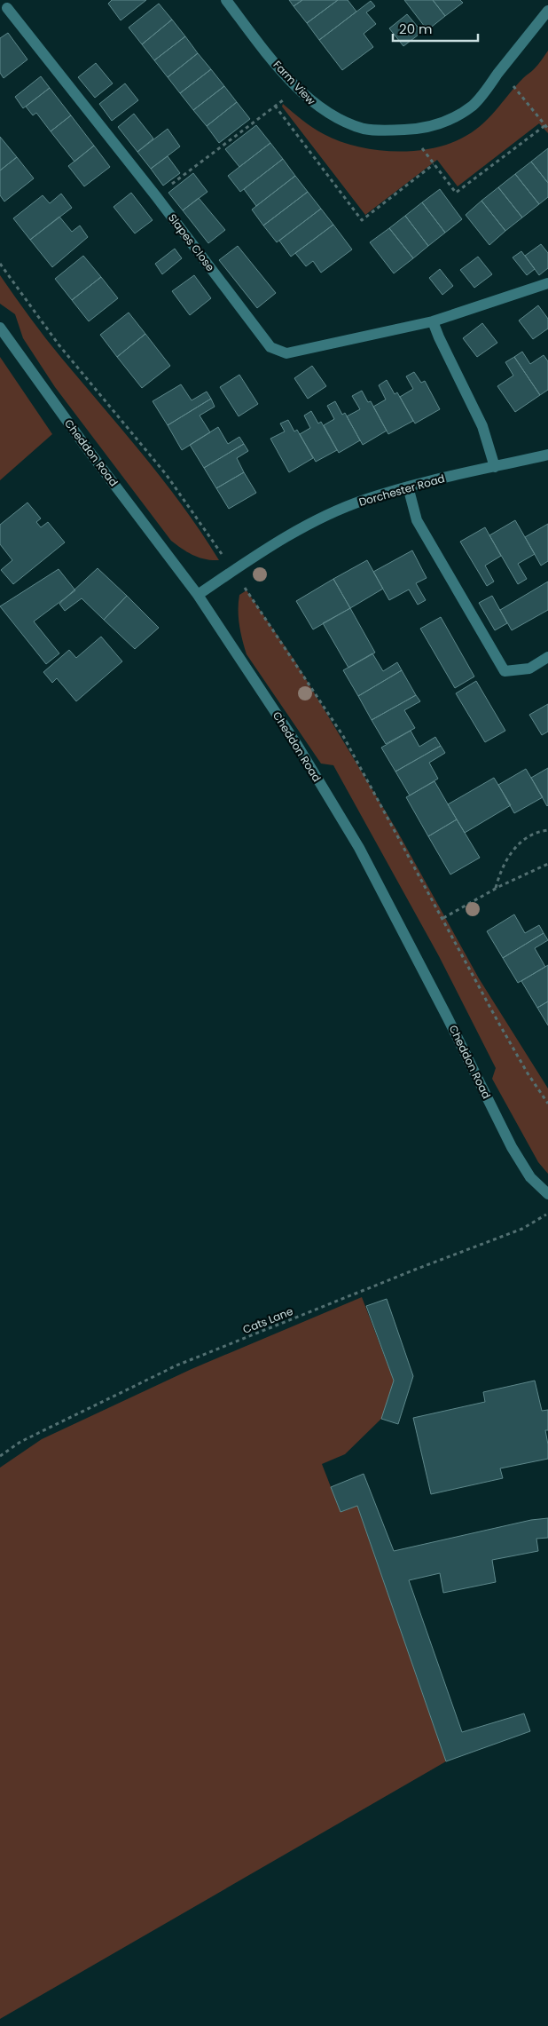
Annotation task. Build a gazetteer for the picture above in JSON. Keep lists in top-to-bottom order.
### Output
{
  "streets": {
    "street": [
      "Farm View",
      "Slapes Close",
      "Cheddon Road",
      "Dorchester Road"
    ],
    "path": ["Cats Lane"]
  },
  "crossings": [
    ["Cheddon Road", "Dorchester Road"]
  ],
  "scale_bar": "20 m"
}
